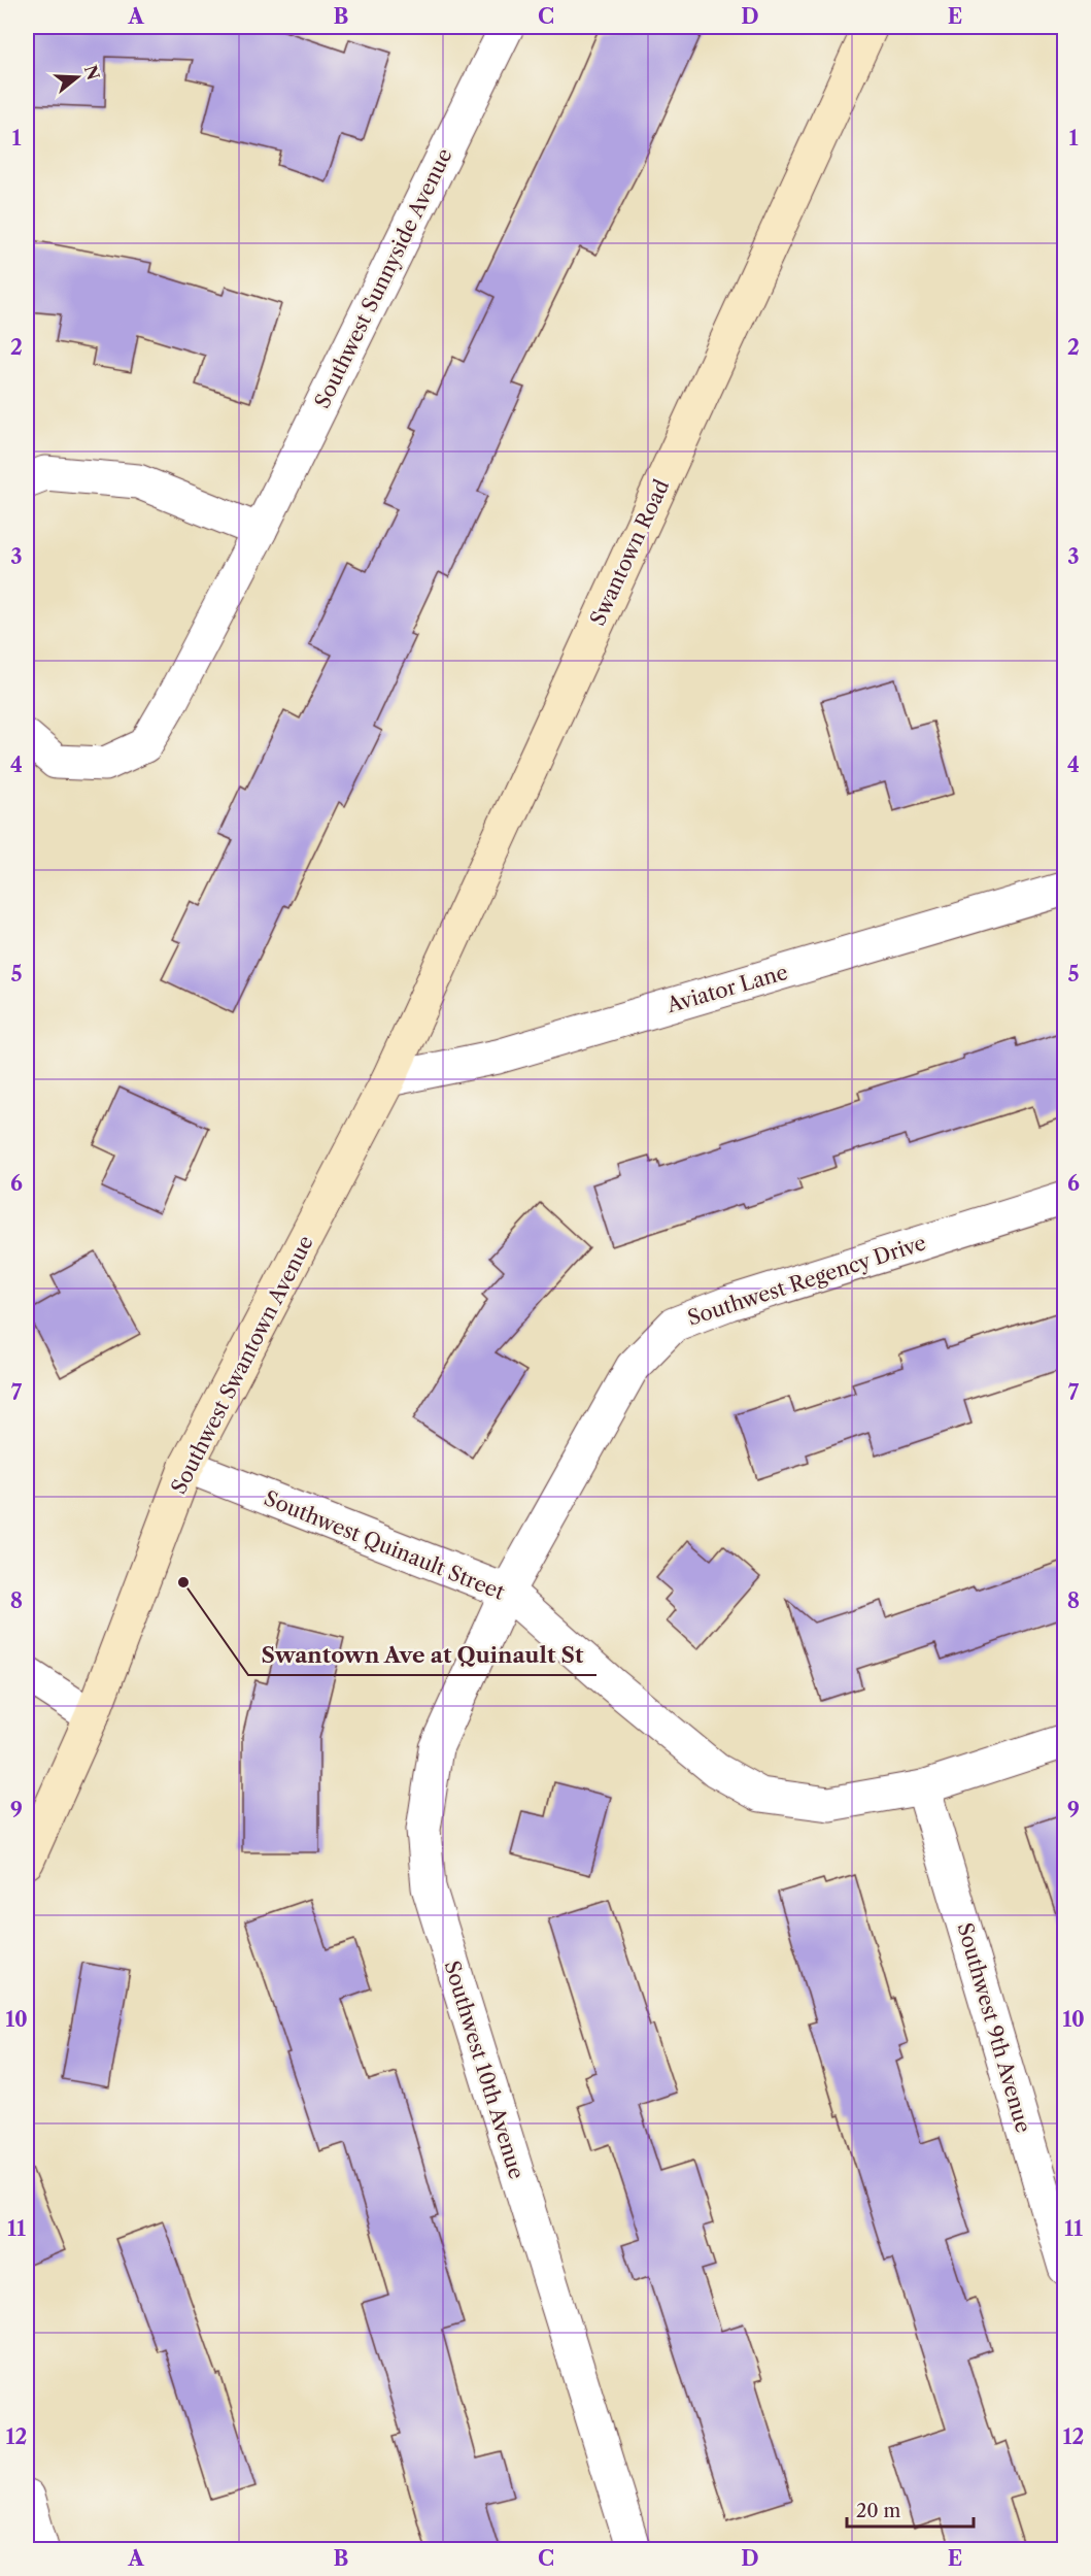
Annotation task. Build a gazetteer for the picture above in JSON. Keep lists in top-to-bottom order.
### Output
{
  "streets": {
    "street": [
      "Southwest Sunnyside Avenue",
      "Swantown Road",
      "Aviator Lane",
      "Southwest Regency Drive",
      "Southwest Swantown Avenue",
      "Southwest Quinault Street",
      "Southwest 9th Avenue",
      "Southwest 10th Avenue"
    ]
  },
  "crossings": [
    ["Swantown Road", "Aviator Lane"],
    ["Swantown Road", "Southwest Swantown Avenue"],
    ["Aviator Lane", "Southwest Swantown Avenue"],
    ["Southwest Regency Drive", "Southwest Quinault Street"],
    ["Southwest Regency Drive", "Southwest 10th Avenue"],
    ["Southwest Swantown Avenue", "Southwest Quinault Street"],
    ["Southwest Quinault Street", "Southwest 9th Avenue"],
    ["Southwest Quinault Street", "Southwest 10th Avenue"]
  ],
  "places": ["Swantown Ave at Quinault St"],
  "scale_bar": "20 m",
  "north": "right",
  "grid": {
    "columns": [
      "A",
      "B",
      "C",
      "D",
      "E"
    ],
    "rows": [
      "1",
      "2",
      "3",
      "4",
      "5",
      "6",
      "7",
      "8",
      "9",
      "10",
      "11",
      "12"
    ]
  }
}
